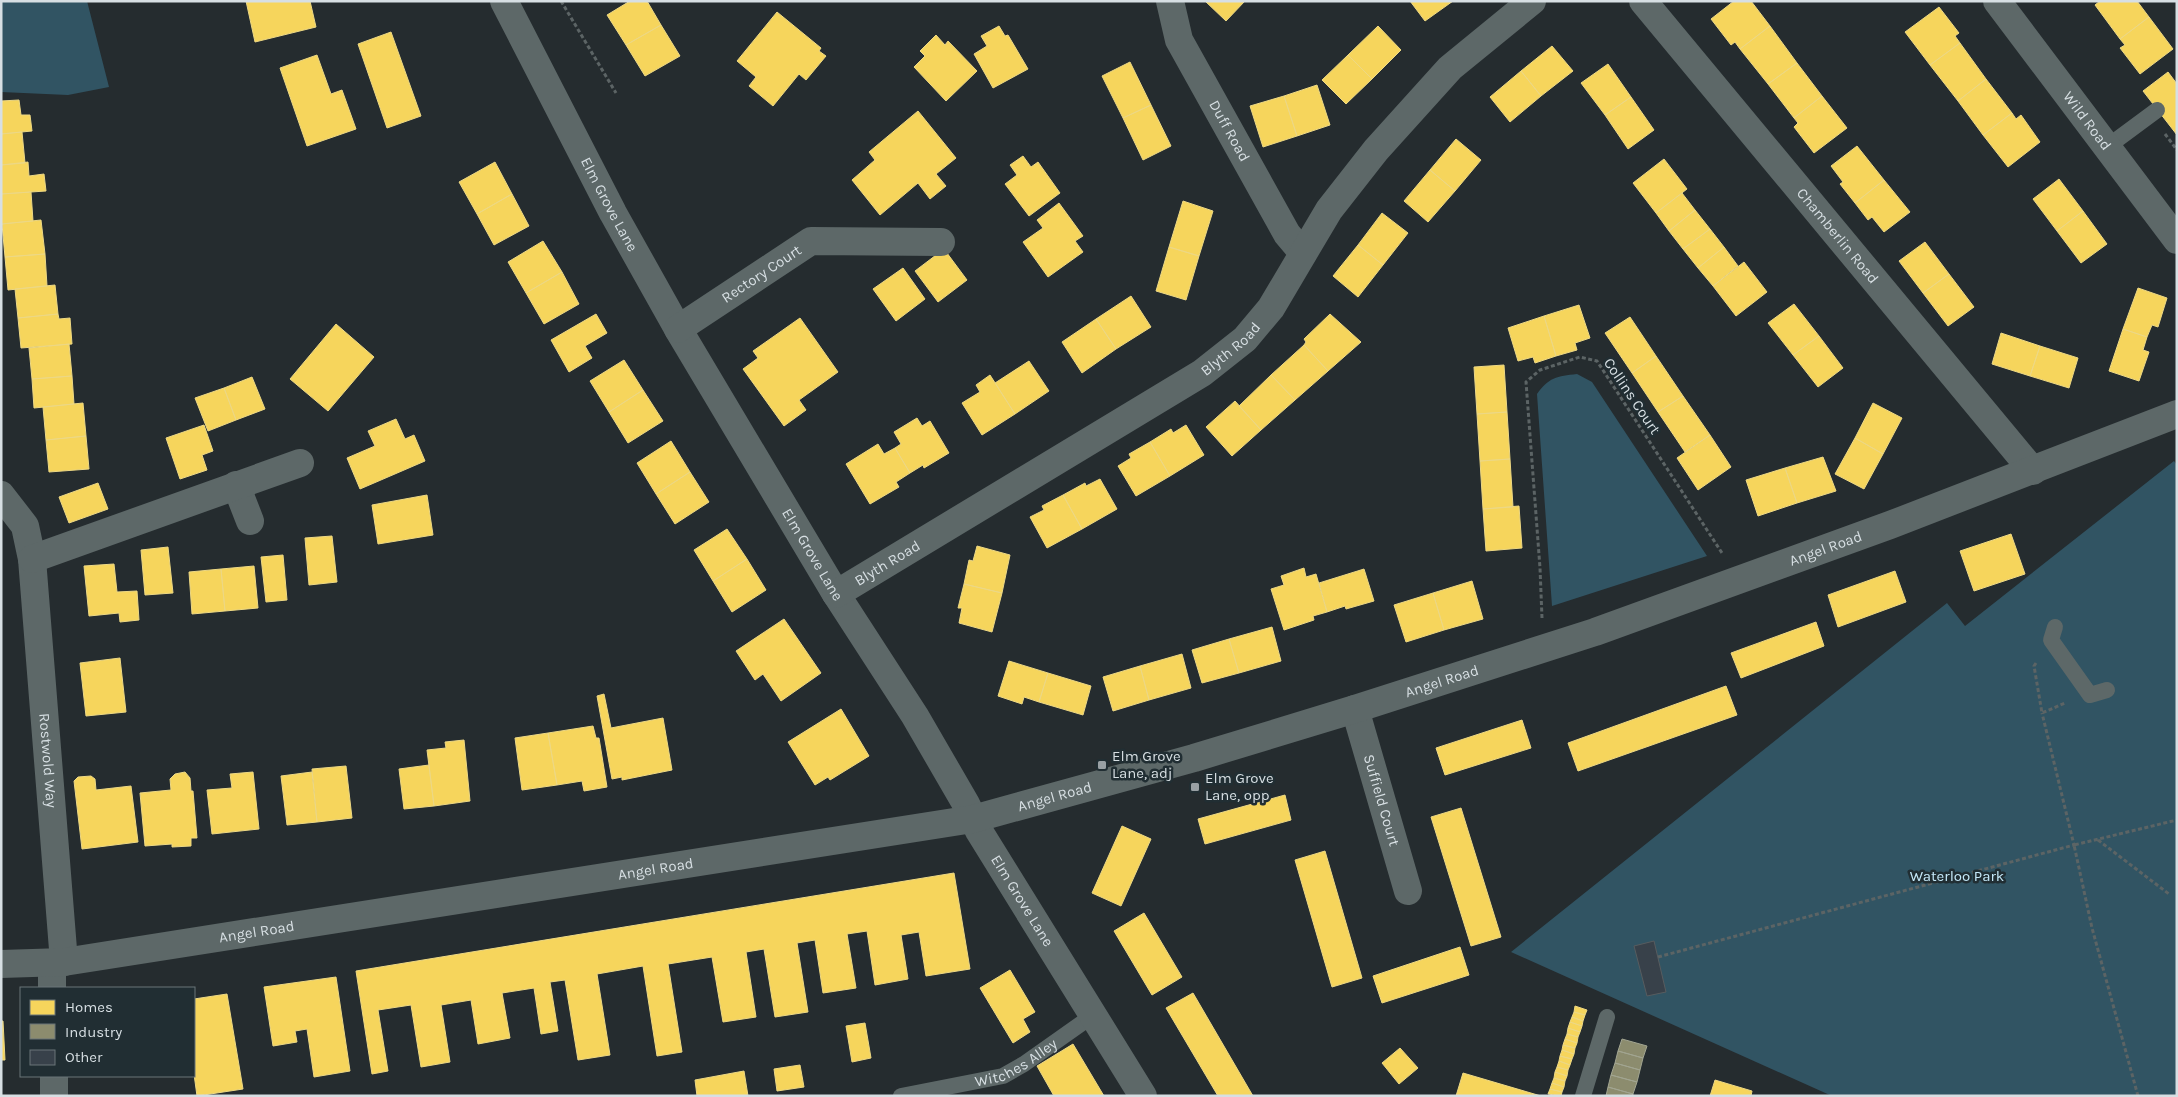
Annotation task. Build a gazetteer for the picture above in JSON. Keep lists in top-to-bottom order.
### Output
{
  "streets": {
    "street": [
      "Wild Road",
      "Duff Road",
      "Elm Grove Lane",
      "Chamberlin Road",
      "Rectory Court",
      "Blyth Road",
      "Angel Road",
      "Rostwold Way",
      "Suffield Court"
    ],
    "lane": ["Witches Alley"],
    "path": ["Collins Court"]
  },
  "crossings": [
    ["Duff Road", "Blyth Road"],
    ["Elm Grove Lane", "Rectory Court"],
    ["Elm Grove Lane", "Blyth Road"],
    ["Elm Grove Lane", "Angel Road"],
    ["Elm Grove Lane", "Witches Alley"],
    ["Chamberlin Road", "Angel Road"],
    ["Collins Court", "Angel Road"],
    ["Angel Road", "Rostwold Way"],
    ["Angel Road", "Suffield Court"]
  ],
  "parks": ["Waterloo Park"],
  "places": {
    "transit": ["Elm Grove Lane, adj", "Elm Grove Lane, opp"]
  },
  "legend": ["Homes", "Industry", "Other"]
}
